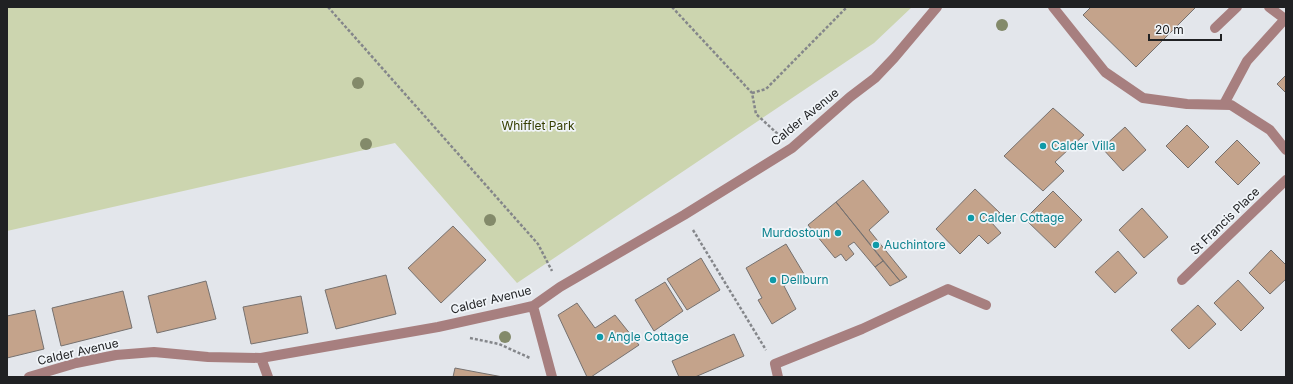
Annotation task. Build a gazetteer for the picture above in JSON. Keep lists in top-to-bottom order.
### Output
{
  "streets": {
    "street": ["Calder Avenue", "St Francis Place"]
  },
  "parks": ["Whifflet Park"],
  "places": [
    "Calder Villa",
    "Calder Cottage",
    "Murdostoun",
    "Auchintore",
    "Dellburn",
    "Angle Cottage"
  ],
  "scale_bar": "20 m"
}
